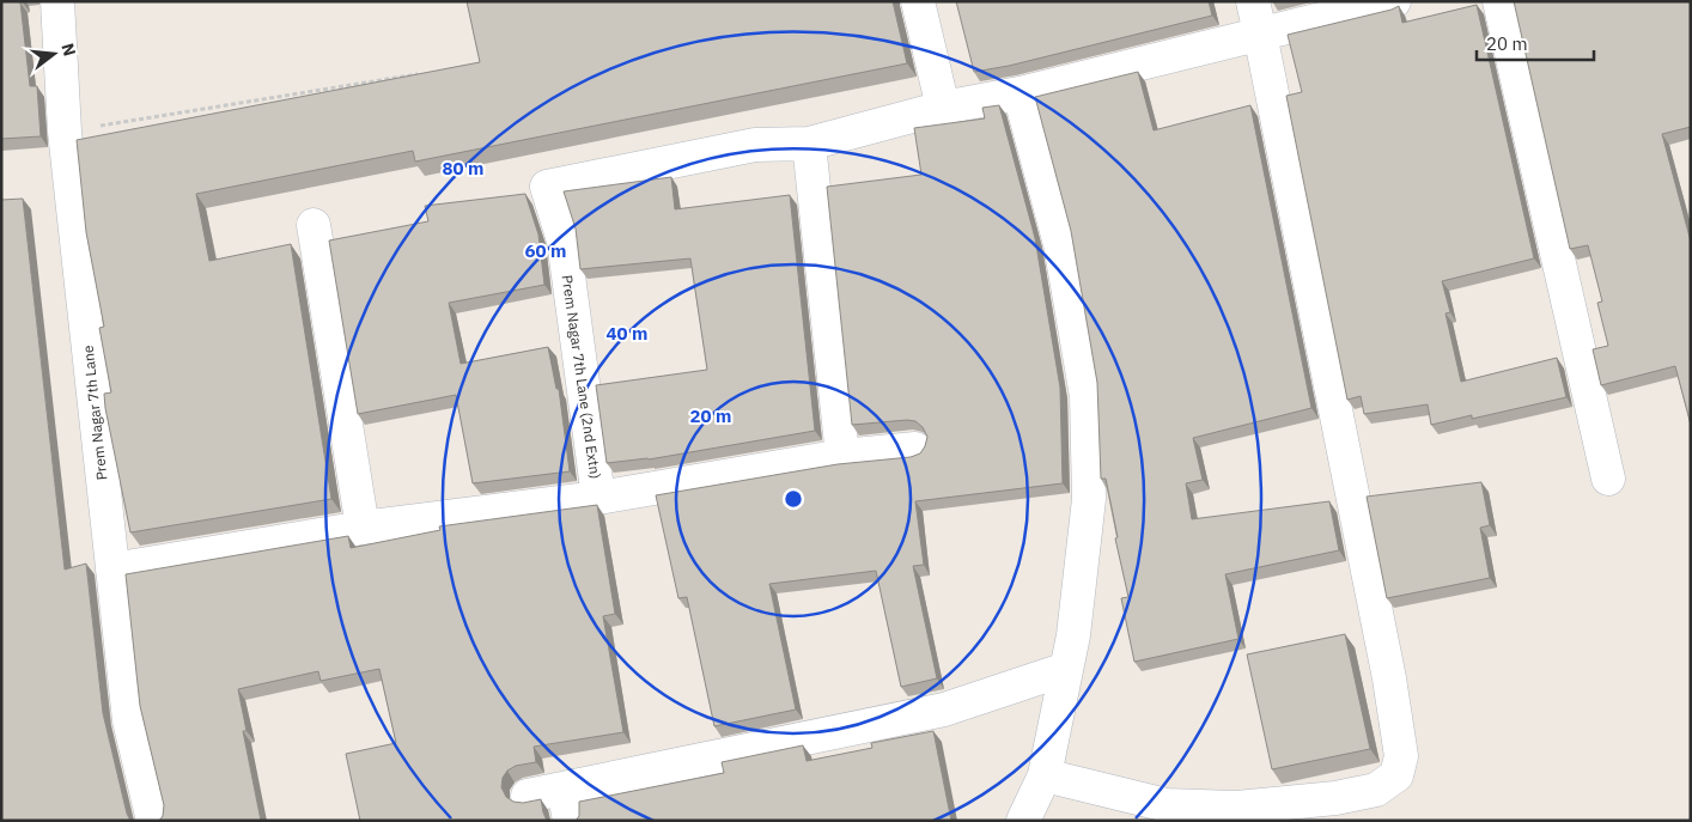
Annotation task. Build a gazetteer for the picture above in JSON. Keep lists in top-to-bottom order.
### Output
{
  "streets": {
    "street": ["Prem Nagar 7th Lane (2nd Extn)", "Prem Nagar 7th Lane"]
  },
  "crossings": [
    ["Prem Nagar 7th Lane (2nd Extn)", "Prem Nagar 7th Lane"]
  ],
  "scale_bar": "20 m",
  "north": "right",
  "rings": [
    "80 m",
    "60 m",
    "40 m",
    "20 m"
  ]
}
